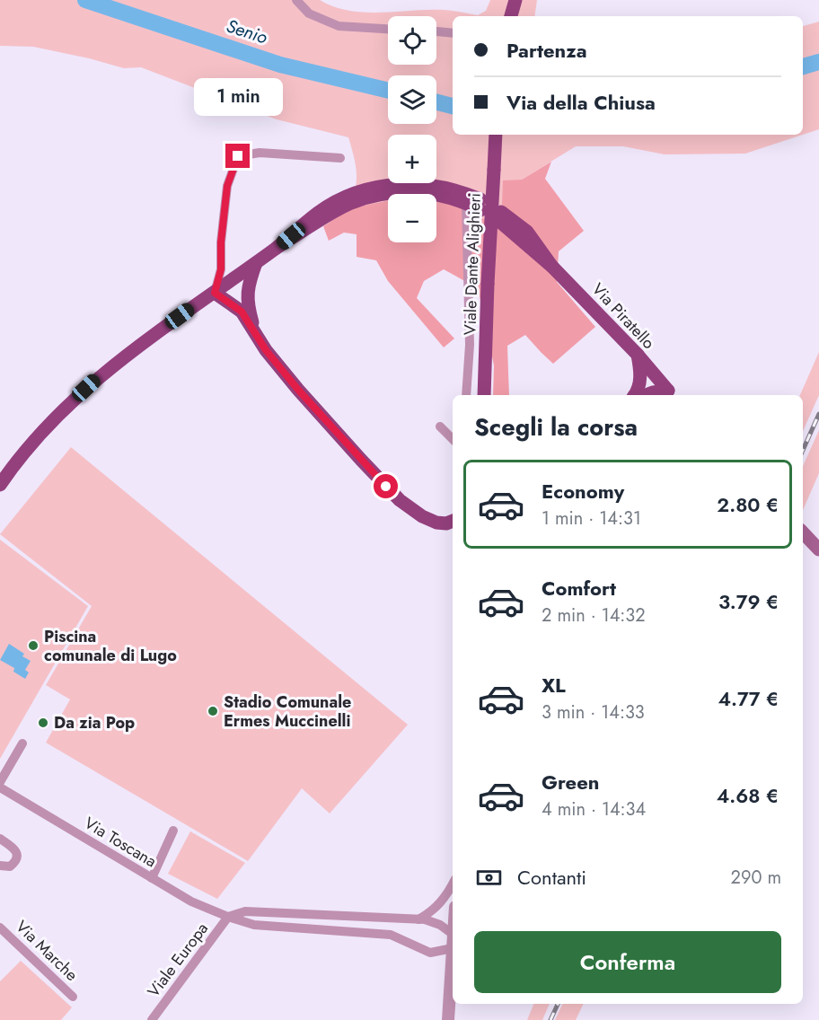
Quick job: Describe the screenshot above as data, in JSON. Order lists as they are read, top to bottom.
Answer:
{
  "streets": {
    "main road": ["Viale Dante Alighieri", "Via Piratello"],
    "street": ["Via Toscana", "Via Marche", "Viale Europa"]
  },
  "crossings": [
    ["Via Toscana", "Viale Europa"]
  ],
  "water": ["Senio"],
  "places": ["Piscina comunale di Lugo", "Stadio Comunale Ermes Muccinelli", "Da zia Pop"],
  "page": {
    "map_buttons": ["+", "−"],
    "banner": ["Partenza", "Via della Chiusa"],
    "bubble": "1 min",
    "heading": "Scegli la corsa",
    "list": [
      {
        "name": "Economy",
        "note": "1 min · 14:31",
        "value": "2.80 €"
      },
      {
        "name": "Comfort",
        "note": "2 min · 14:32",
        "value": "3.79 €"
      },
      {
        "name": "XL",
        "note": "3 min · 14:33",
        "value": "4.77 €"
      },
      {
        "name": "Green",
        "note": "4 min · 14:34",
        "value": "4.68 €"
      }
    ],
    "pay": ["Contanti", "290 m"],
    "buttons": "Conferma"
  }
}
